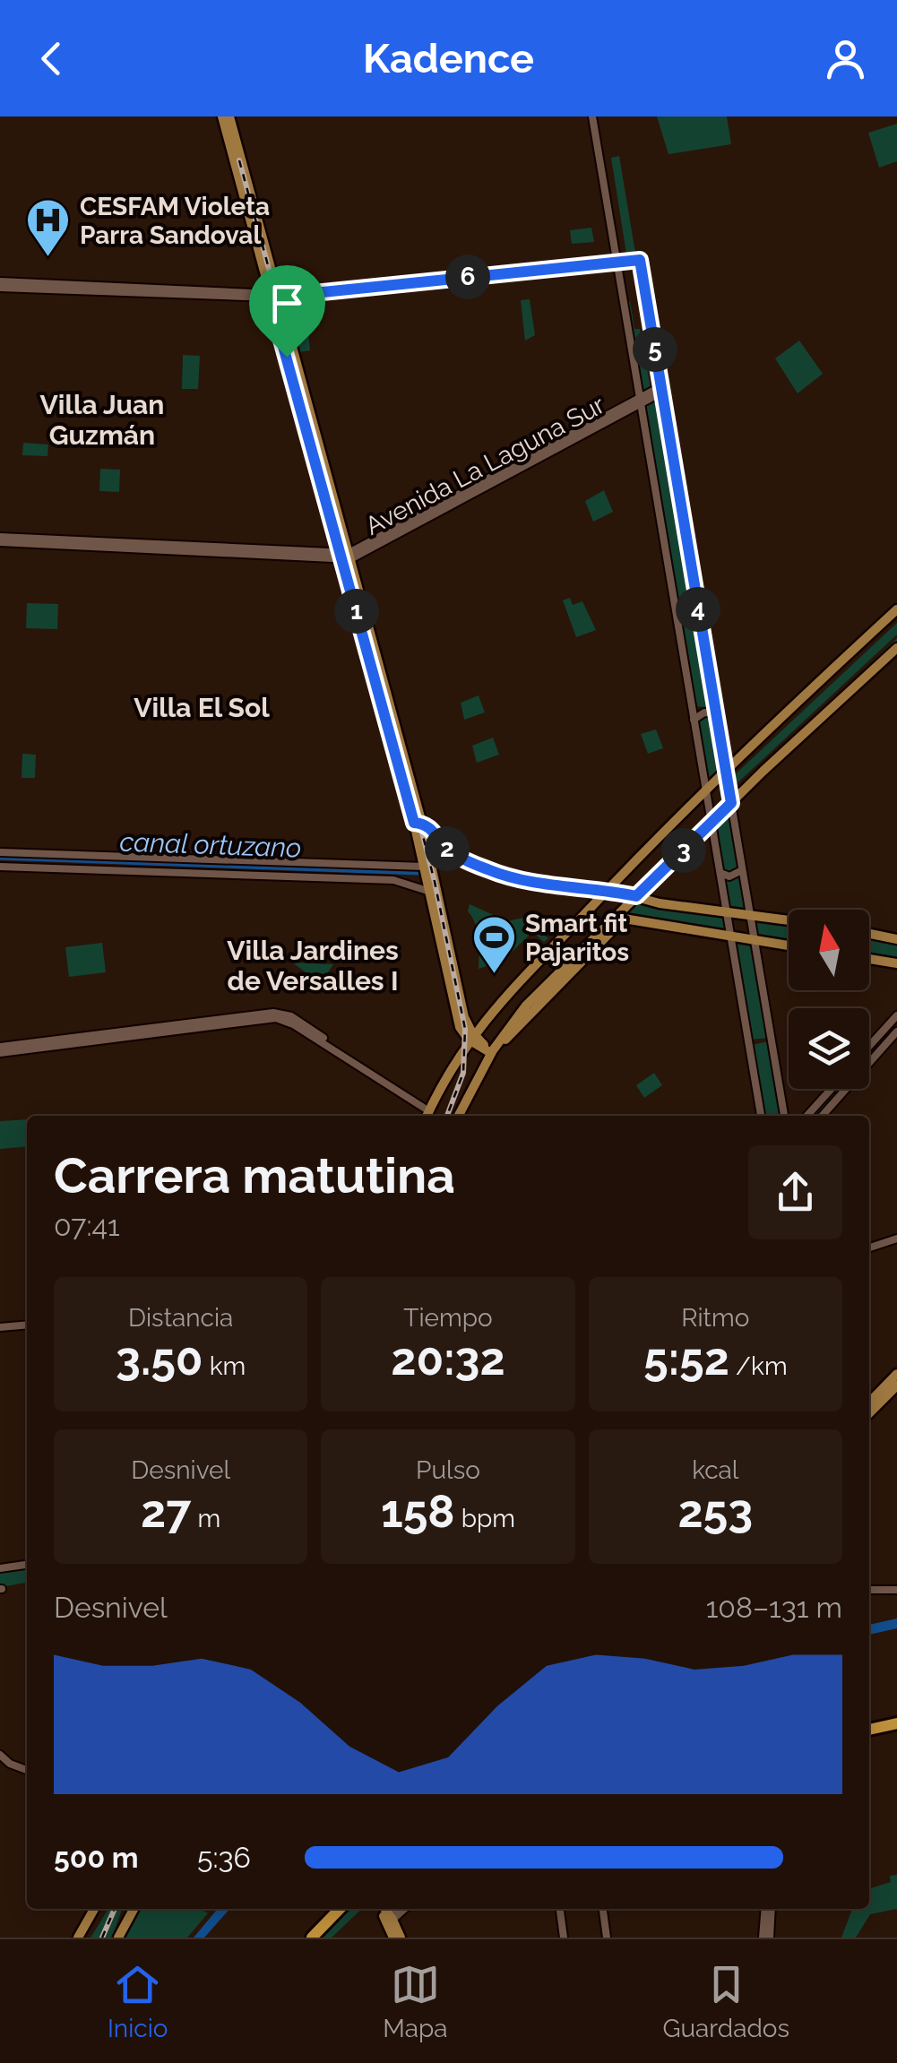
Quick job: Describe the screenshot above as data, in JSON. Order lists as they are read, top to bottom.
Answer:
{
  "streets": {
    "street": ["Avenida La Laguna Sur"]
  },
  "districts": ["Villa Juan Guzmán", "Villa El Sol", "Villa Jardines de Versalles I"],
  "water": ["canal ortuzano"],
  "places": {
    "hospital": ["CESFAM Violeta Parra Sandoval"],
    "sports": ["Smart fit Pajaritos"]
  },
  "north": "top",
  "page": {
    "header": "Kadence",
    "pins": [
      "6",
      "5",
      "4",
      "1",
      "2",
      "3"
    ],
    "heading": ["Carrera matutina", "07:41"],
    "stats": [
      ["Distancia", "3.50 km"],
      ["Tiempo", "20:32"],
      ["Ritmo", "5:52 /km"],
      ["Desnivel", "27 m"],
      ["Pulso", "158 bpm"],
      ["kcal", "253"]
    ],
    "chart": ["Desnivel", "108–131 m"],
    "list": [
      {
        "name": "500 m",
        "note": "5:36"
      }
    ],
    "tabs": ["Inicio", "Mapa", "Guardados"]
  }
}
